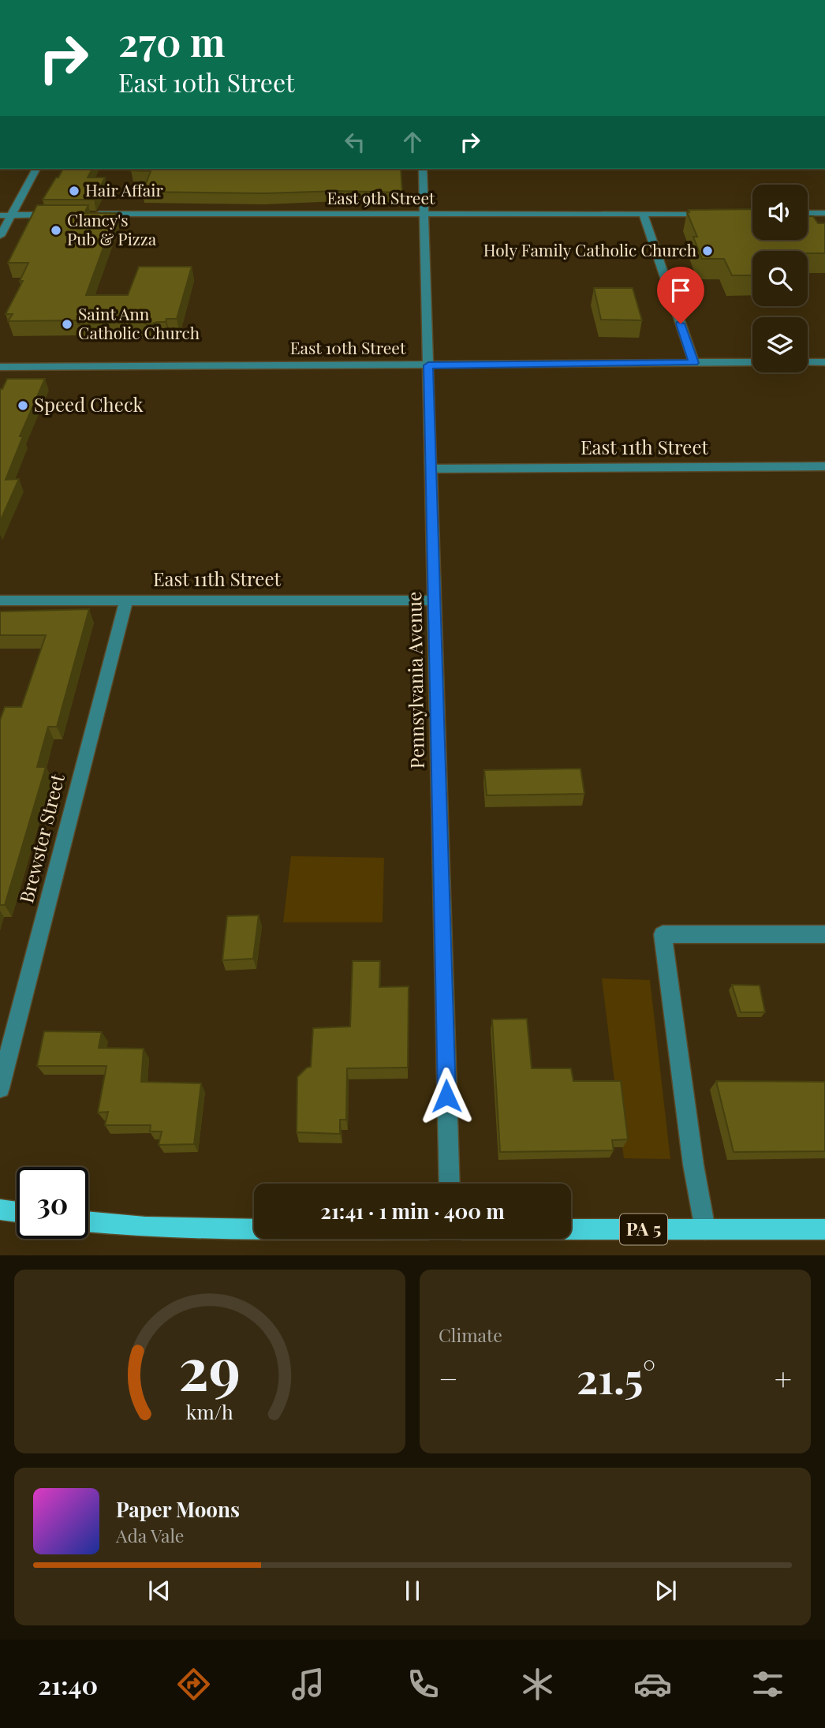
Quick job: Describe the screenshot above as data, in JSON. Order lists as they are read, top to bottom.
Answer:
{
  "streets": {
    "main road": ["PA 5"],
    "street": [
      "East 9th Street",
      "East 10th Street",
      "East 11th Street",
      "Pennsylvania Avenue",
      "Brewster Street"
    ]
  },
  "crossings": [
    ["East 9th Street", "Pennsylvania Avenue"],
    ["East 10th Street", "Pennsylvania Avenue"],
    ["East 11th Street", "Pennsylvania Avenue"],
    ["East 11th Street", "Brewster Street"]
  ],
  "places": [
    "Hair Affair",
    "Clancy's Pub & Pizza",
    "Holy Family Catholic Church",
    "Saint Ann Catholic Church",
    "Speed Check"
  ],
  "page": {
    "turn": ["270 m", "East 10th Street"],
    "limit": "30",
    "trip": "21:41 · 1 min · 400 m",
    "tile": "Climate",
    "heat": ["−", "21.5°", "+"],
    "song": ["Paper Moons", "Ada Vale"],
    "tabs": "21:40",
    "gauge": ["29", "km/h"]
  }
}
